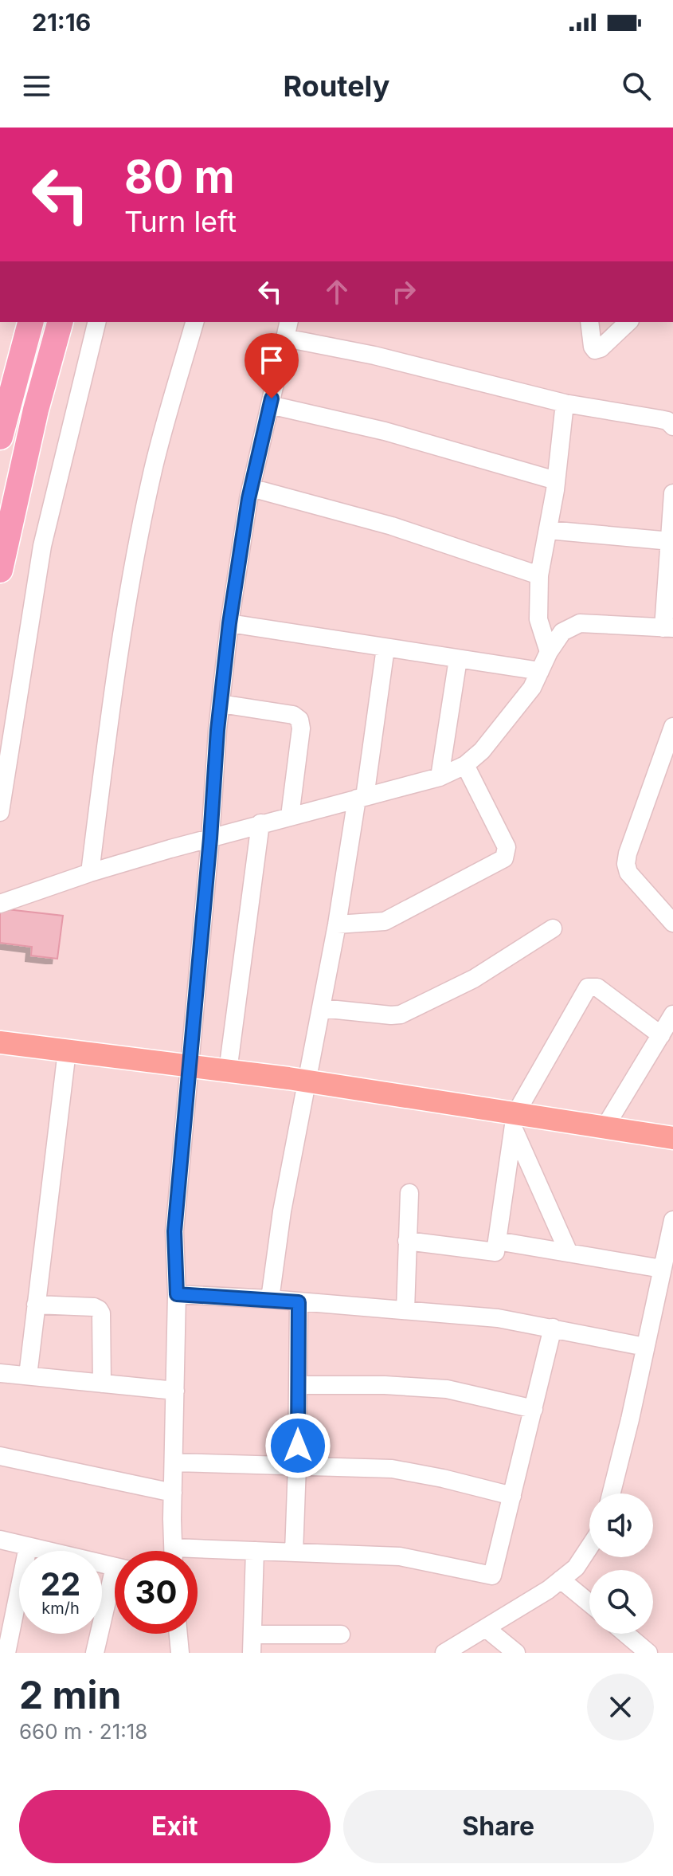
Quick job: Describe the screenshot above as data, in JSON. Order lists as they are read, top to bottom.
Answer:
{
  "page": {
    "status": "21:16",
    "header": "Routely",
    "turn": ["80 m", "Turn left"],
    "speed": "22 km/h",
    "limit": "30",
    "heading": ["2 min", "660 m · 21:18"],
    "buttons": ["Exit", "Share"]
  }
}
